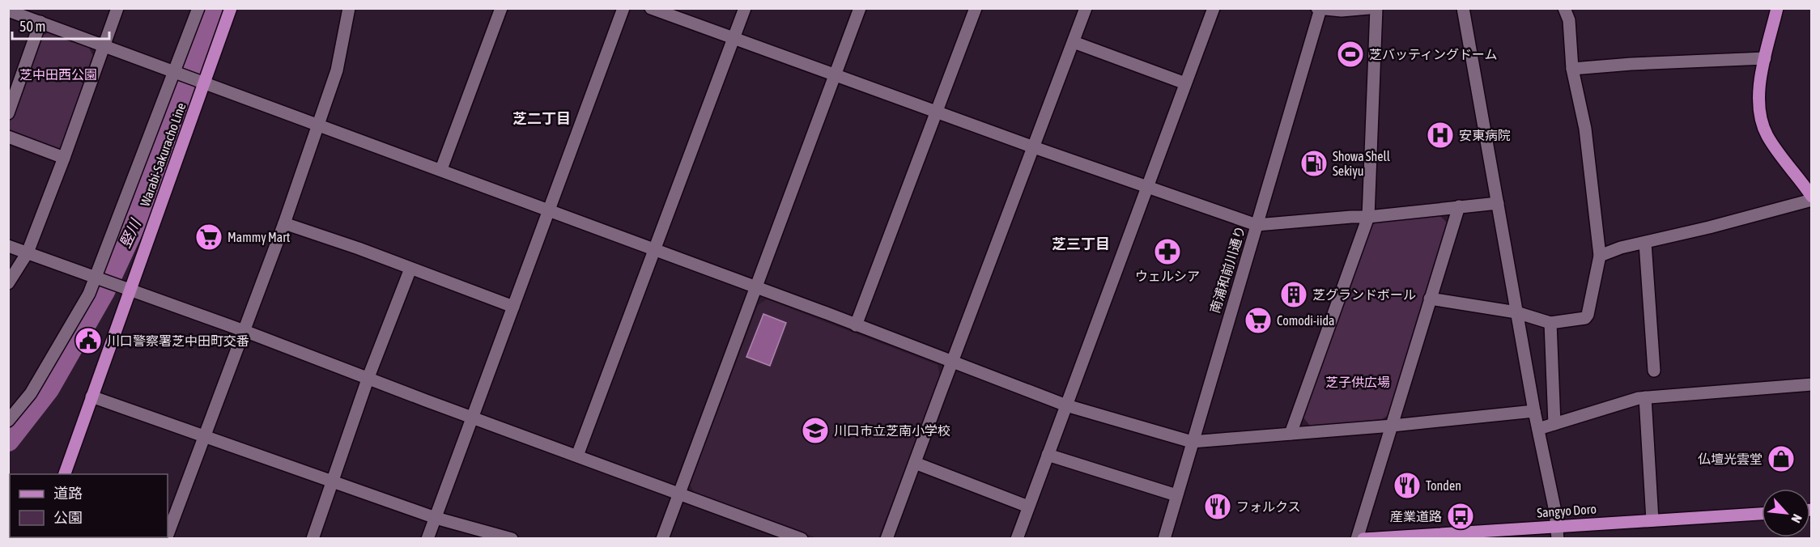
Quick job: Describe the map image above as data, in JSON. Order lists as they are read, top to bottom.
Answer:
{
  "streets": {
    "main road": ["Warabi-Sakuracho Line", "Sangyo Doro"],
    "street": ["南浦和前川通り"]
  },
  "districts": ["芝二丁目", "芝三丁目"],
  "water": ["竪川"],
  "parks": ["芝中田西公園", "芝子供広場"],
  "places": {
    "sports": ["芝バッティングドーム"],
    "hospital": ["安東病院"],
    "fuel station": ["Showa Shell Sekiyu"],
    "supermarket": ["Mammy Mart", "Comodi-iida"],
    "pharmacy": ["ウェルシア"],
    "building": ["芝グランドボール"],
    "public building": ["川口警察署芝中田町交番"],
    "school or university": ["川口市立芝南小学校"],
    "shop": ["仏壇光雲堂"],
    "restaurant": ["Tonden", "フォルクス"],
    "bus stop": ["産業道路"]
  },
  "legend": ["道路", "公園"],
  "scale_bar": "50 m",
  "north": "bottom right"
}
